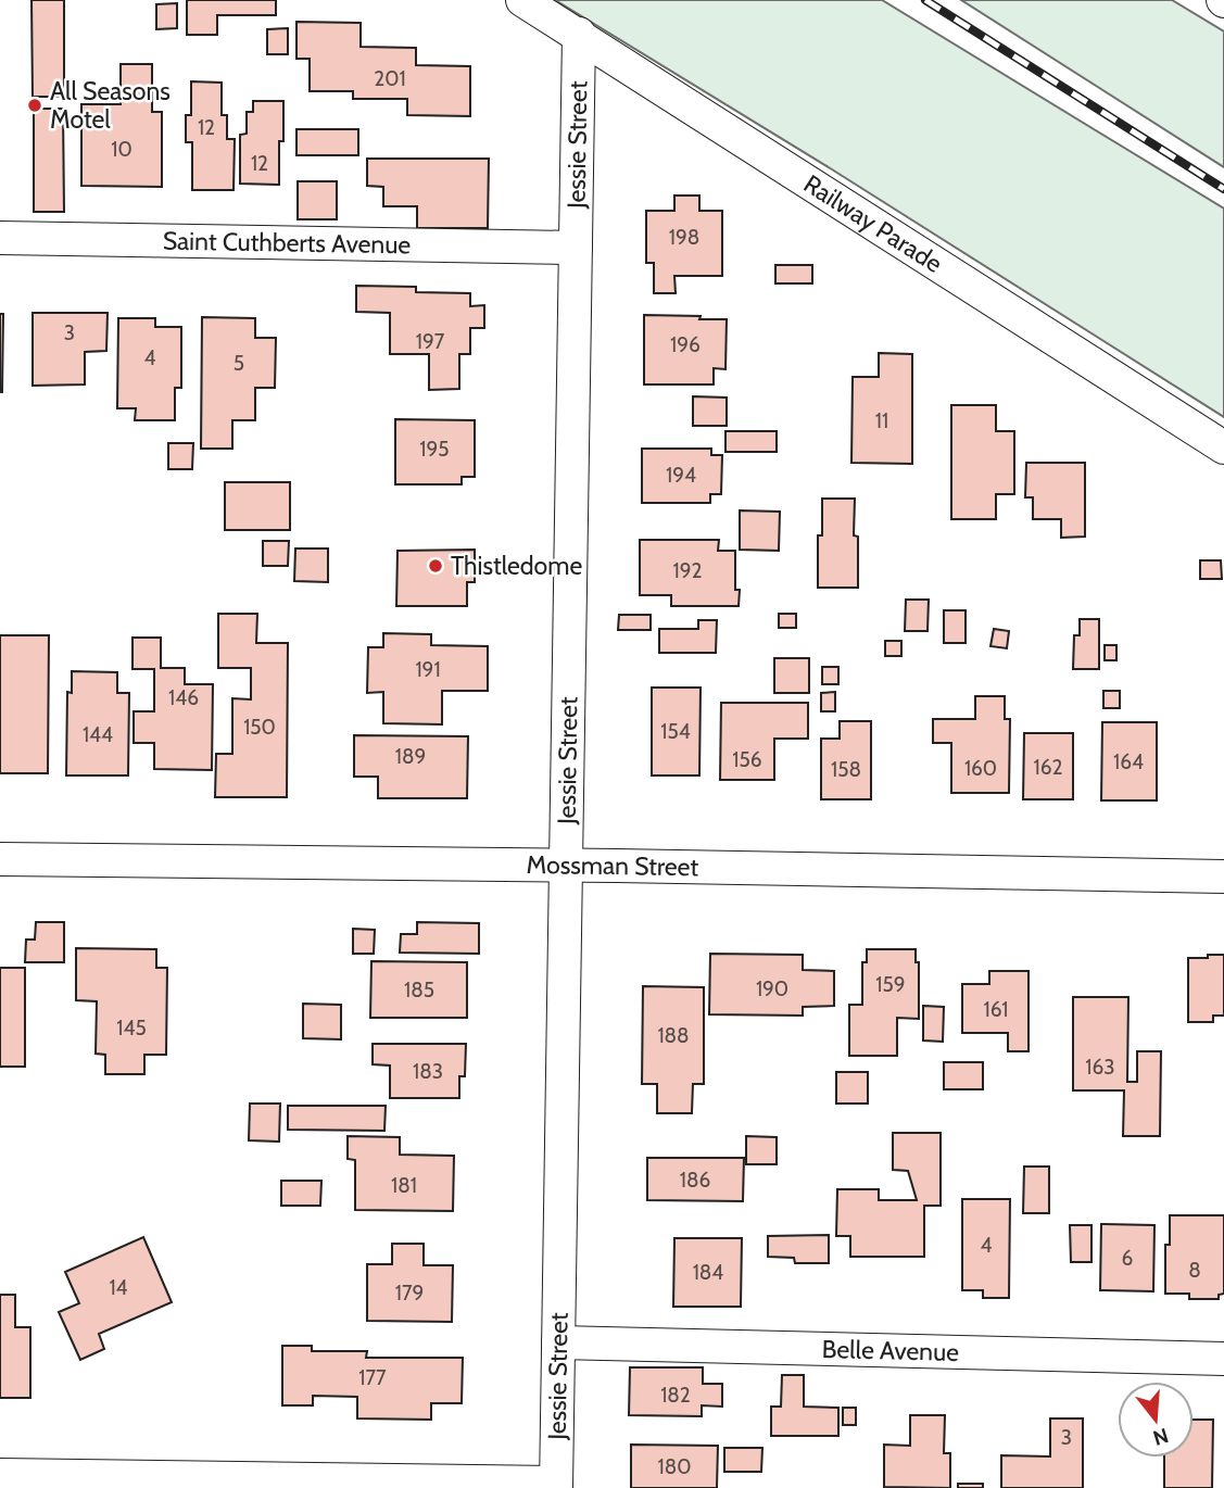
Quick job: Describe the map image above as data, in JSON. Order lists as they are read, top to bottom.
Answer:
{
  "streets": {
    "street": [
      "Jessie Street",
      "Railway Parade",
      "Saint Cuthberts Avenue",
      "Mossman Street",
      "Belle Avenue"
    ]
  },
  "crossings": [
    ["Jessie Street", "Railway Parade"],
    ["Jessie Street", "Saint Cuthberts Avenue"],
    ["Jessie Street", "Mossman Street"],
    ["Jessie Street", "Belle Avenue"]
  ],
  "places": ["All Seasons Motel", "Thistledome"],
  "house_numbers": [
    "201",
    "12",
    "10",
    "12",
    "198",
    "3",
    "197",
    "196",
    "4",
    "5",
    "11",
    "195",
    "194",
    "192",
    "191",
    "146",
    "150",
    "154",
    "144",
    "189",
    "156",
    "164",
    "162",
    "160",
    "158",
    "159",
    "190",
    "185",
    "161",
    "145",
    "188",
    "163",
    "183",
    "186",
    "181",
    "4",
    "6",
    "8",
    "184",
    "14",
    "179",
    "177",
    "182",
    "3",
    "180"
  ],
  "north": "bottom"
}
